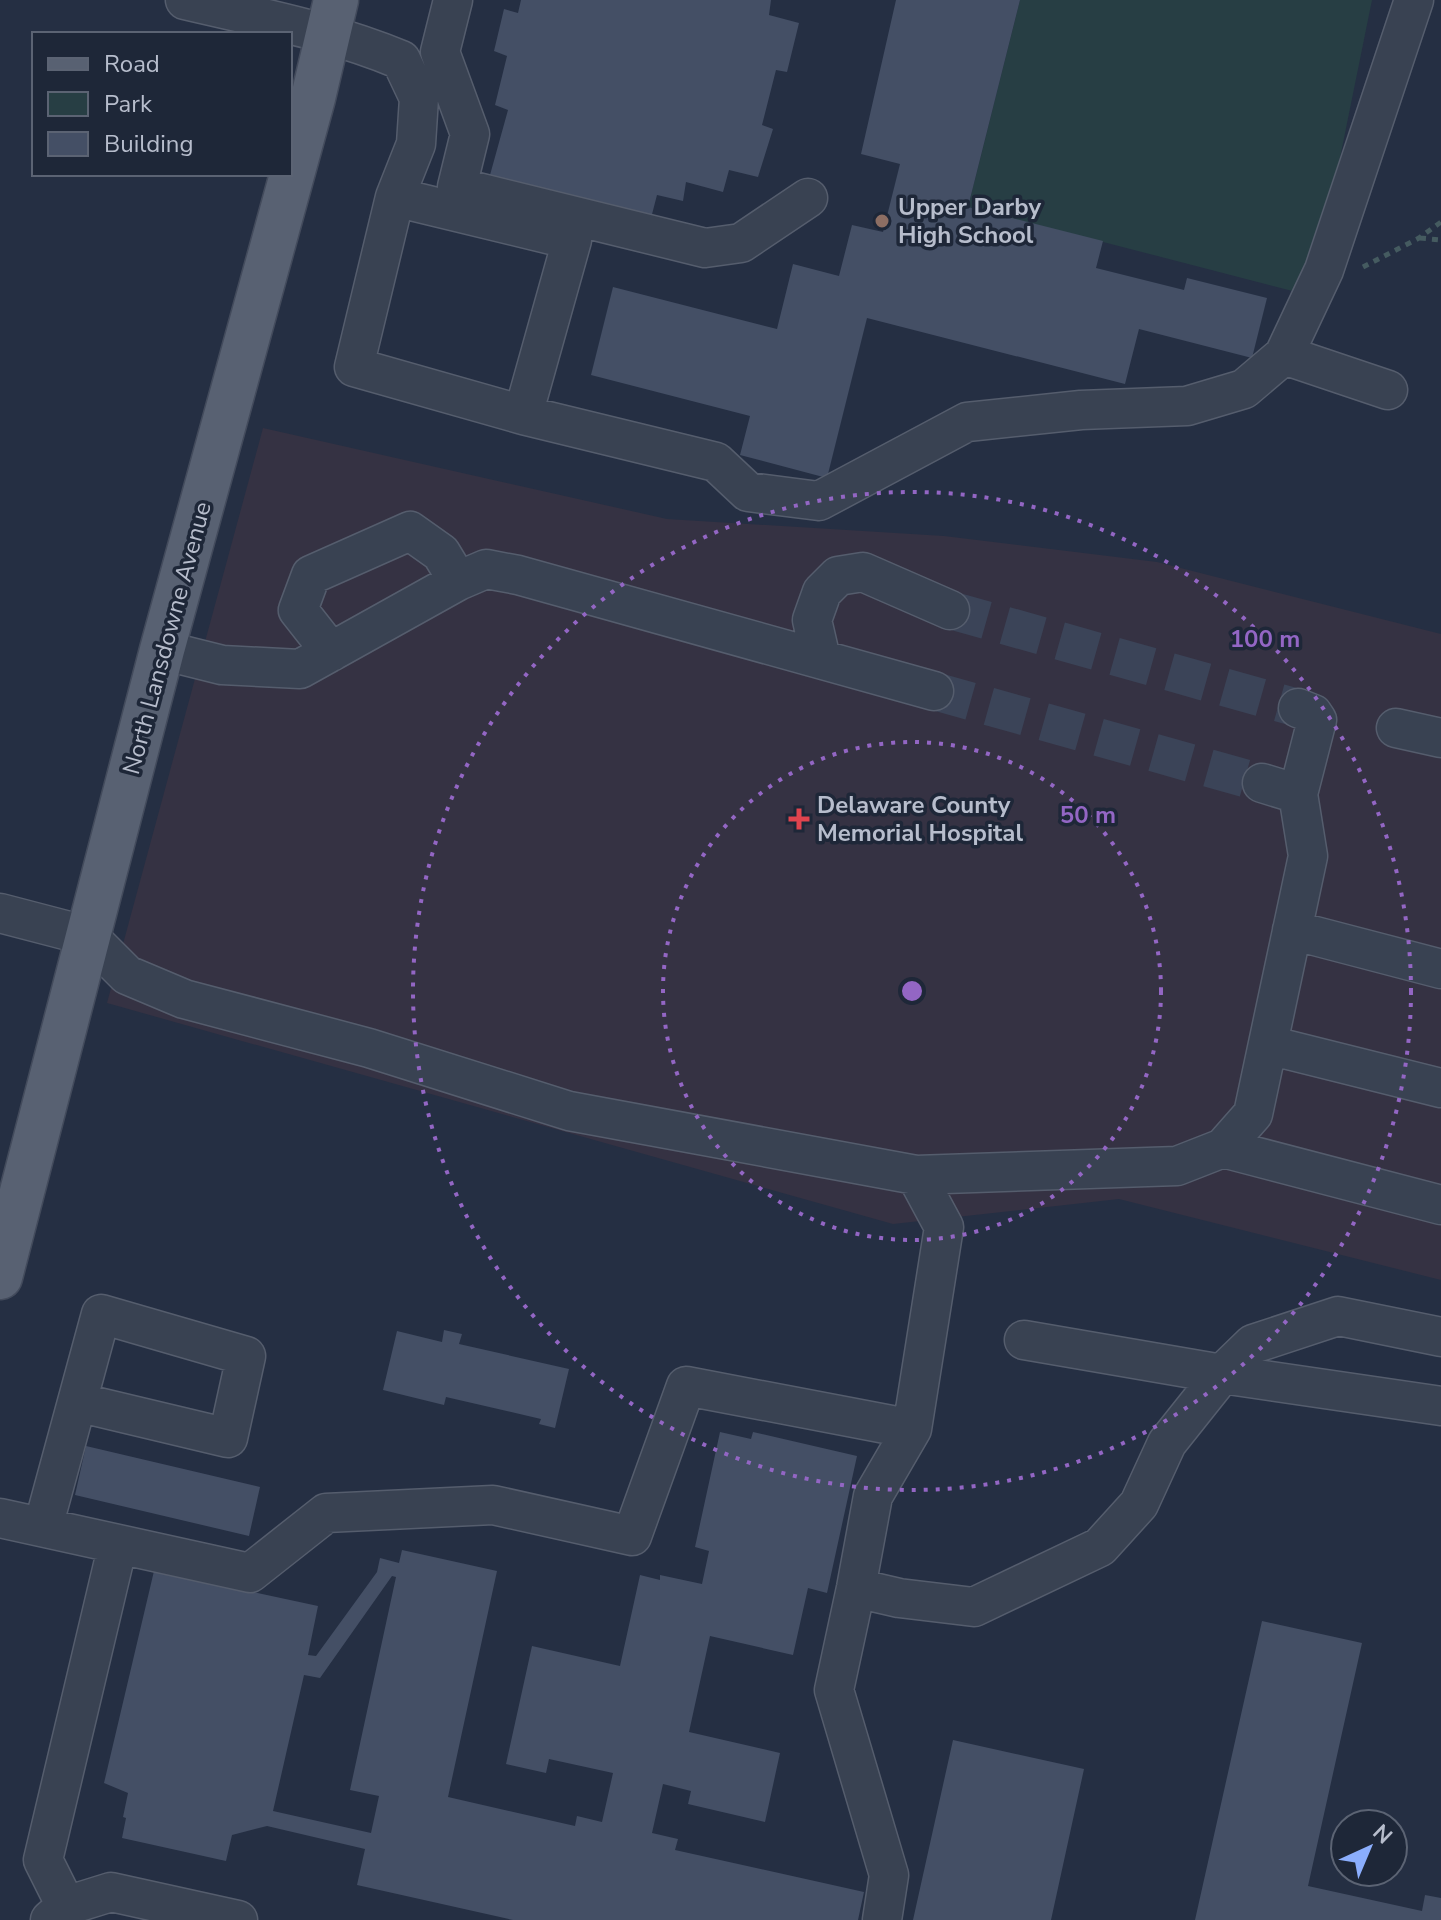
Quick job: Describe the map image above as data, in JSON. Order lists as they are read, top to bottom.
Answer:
{
  "streets": {
    "main road": ["North Lansdowne Avenue"]
  },
  "places": {
    "other": ["Upper Darby High School"],
    "health": ["Delaware County Memorial Hospital"]
  },
  "legend": ["Road", "Park", "Building"],
  "north": "top right",
  "rings": ["100 m", "50 m"]
}
